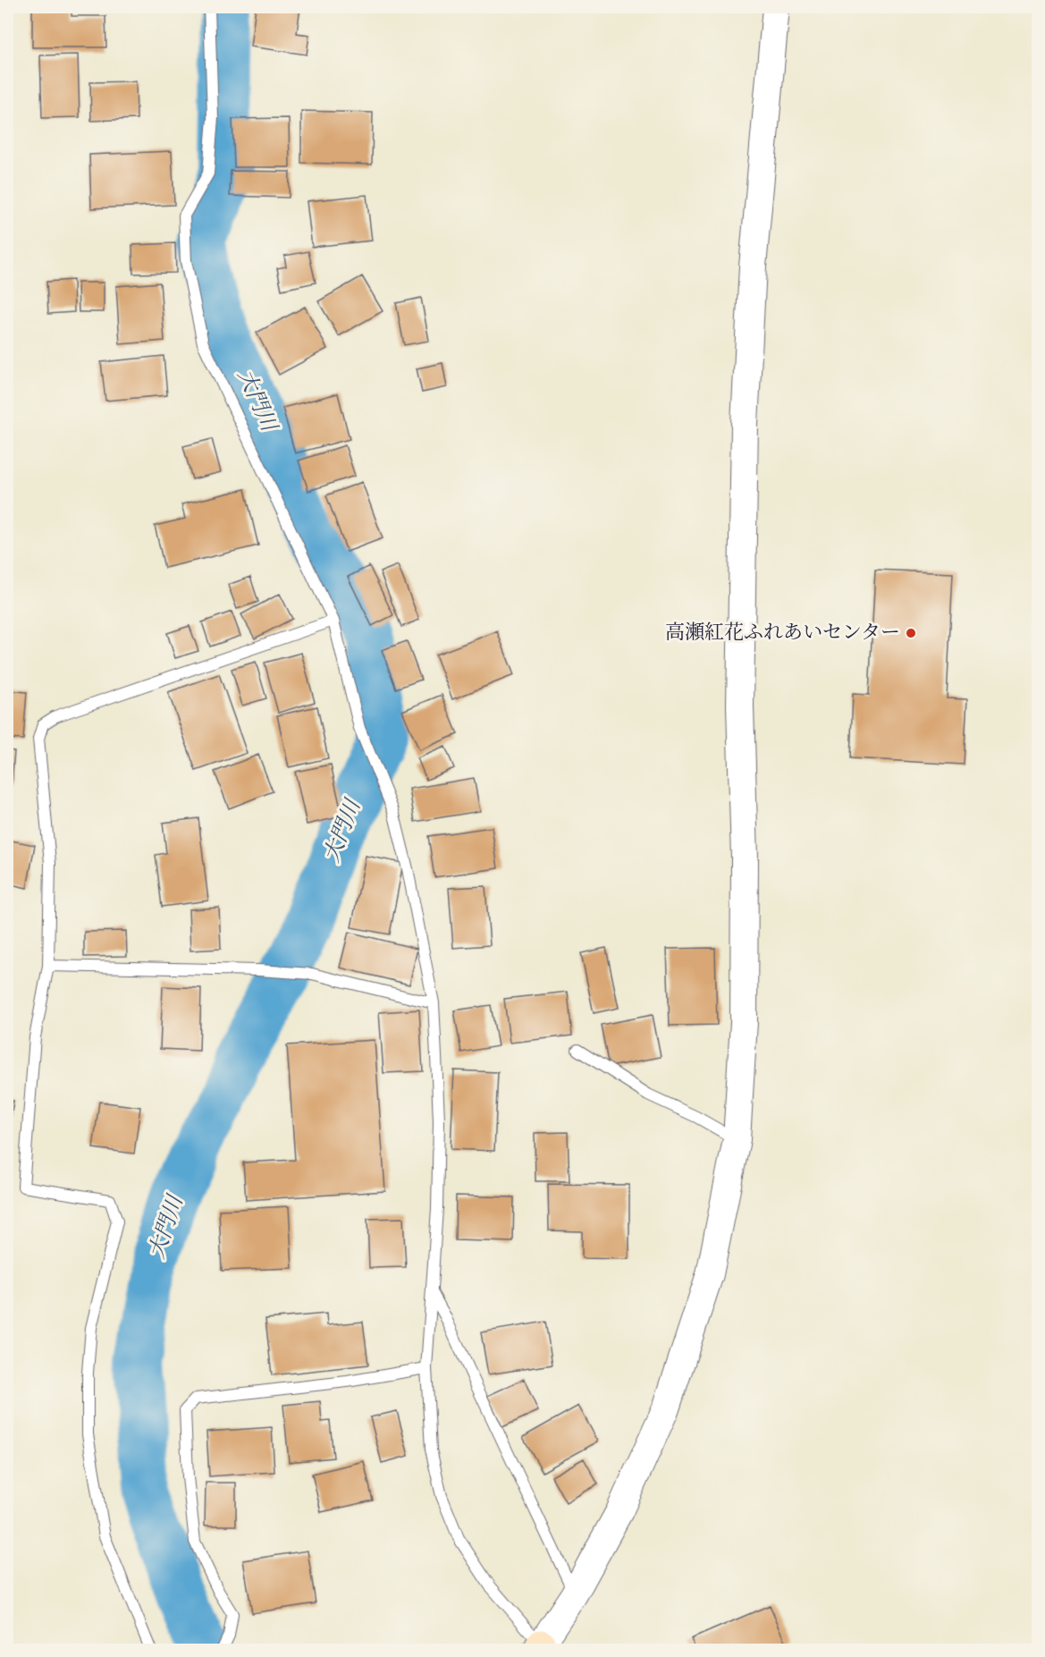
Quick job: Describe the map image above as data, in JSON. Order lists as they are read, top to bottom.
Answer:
{
  "water": ["大門川"],
  "places": ["高瀬紅花ふれあいセンター"]
}
